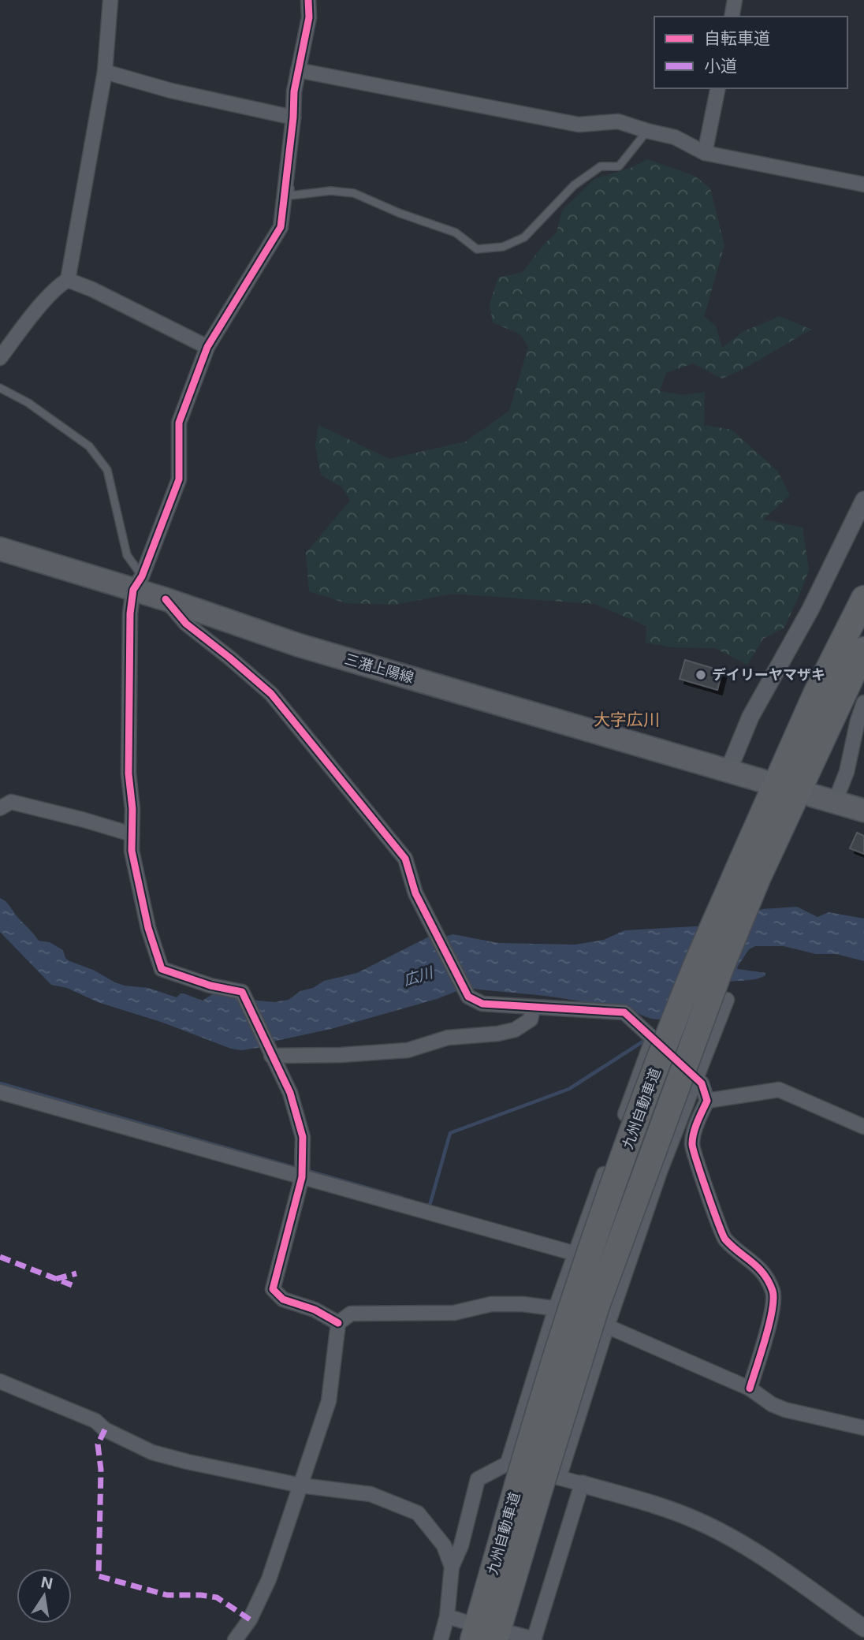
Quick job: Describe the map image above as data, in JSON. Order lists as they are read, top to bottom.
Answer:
{
  "streets": {
    "highway": ["九州自動車道"],
    "main road": ["三潴上陽線"]
  },
  "districts": ["大字広川"],
  "water": ["広川"],
  "places": ["デイリーヤマザキ"],
  "legend": ["自転車道", "小道"],
  "north": "top"
}
